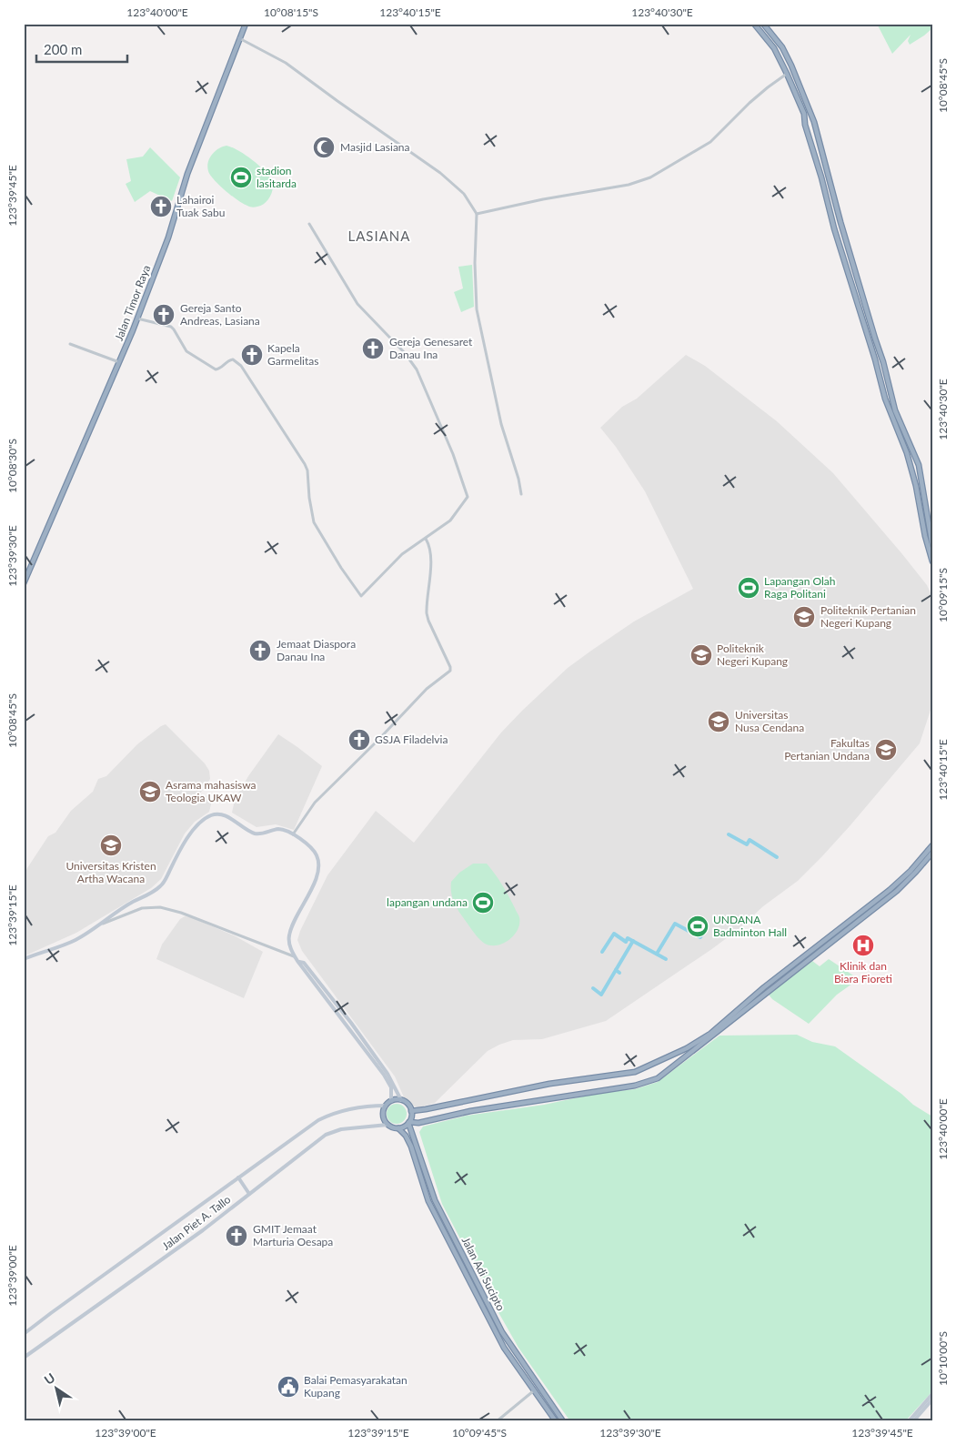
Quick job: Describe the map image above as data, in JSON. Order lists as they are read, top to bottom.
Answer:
{
  "streets": {
    "highway": ["Jalan Timor Raya", "Jalan Adi Sucipto"],
    "main road": ["Jalan Piet A. Tallo"]
  },
  "crossings": [
    ["Jalan Piet A. Tallo", "Jalan Adi Sucipto"]
  ],
  "districts": ["LASIANA"],
  "places": {
    "mosque": ["Masjid Lasiana"],
    "sports": [
      "stadion lasitarda",
      "Lapangan Olah Raga Politani",
      "lapangan undana",
      "UNDANA Badminton Hall"
    ],
    "church": [
      "Lahairoi Tuak Sabu",
      "Gereja Santo Andreas, Lasiana",
      "Gereja Genesaret Danau Ina",
      "Kapela Garmelitas",
      "Jemaat Diaspora Danau Ina",
      "GSJA Filadelvia",
      "GMIT Jemaat Marturia Oesapa"
    ],
    "school or university": [
      "Politeknik Pertanian Negeri Kupang",
      "Politeknik Negeri Kupang",
      "Universitas Nusa Cendana",
      "Fakultas Pertanian Undana",
      "Asrama mahasiswa Teologia UKAW",
      "Universitas Kristen Artha Wacana"
    ],
    "hospital": ["Klinik dan Biara Fioreti"],
    "public building": ["Balai Pemasyarakatan Kupang"]
  },
  "scale_bar": "200 m",
  "north": "top left",
  "coordinates": [
    "123°40'00\"E",
    "10°08'15\"S",
    "123°40'15\"E",
    "123°40'30\"E",
    "10°08'45\"S",
    "123°39'45\"E",
    "10°08'30\"S",
    "123°39'30\"E",
    "10°09'15\"S",
    "123°39'15\"E",
    "123°39'00\"E",
    "10°10'00\"S",
    "10°09'45\"S"
  ]
}
